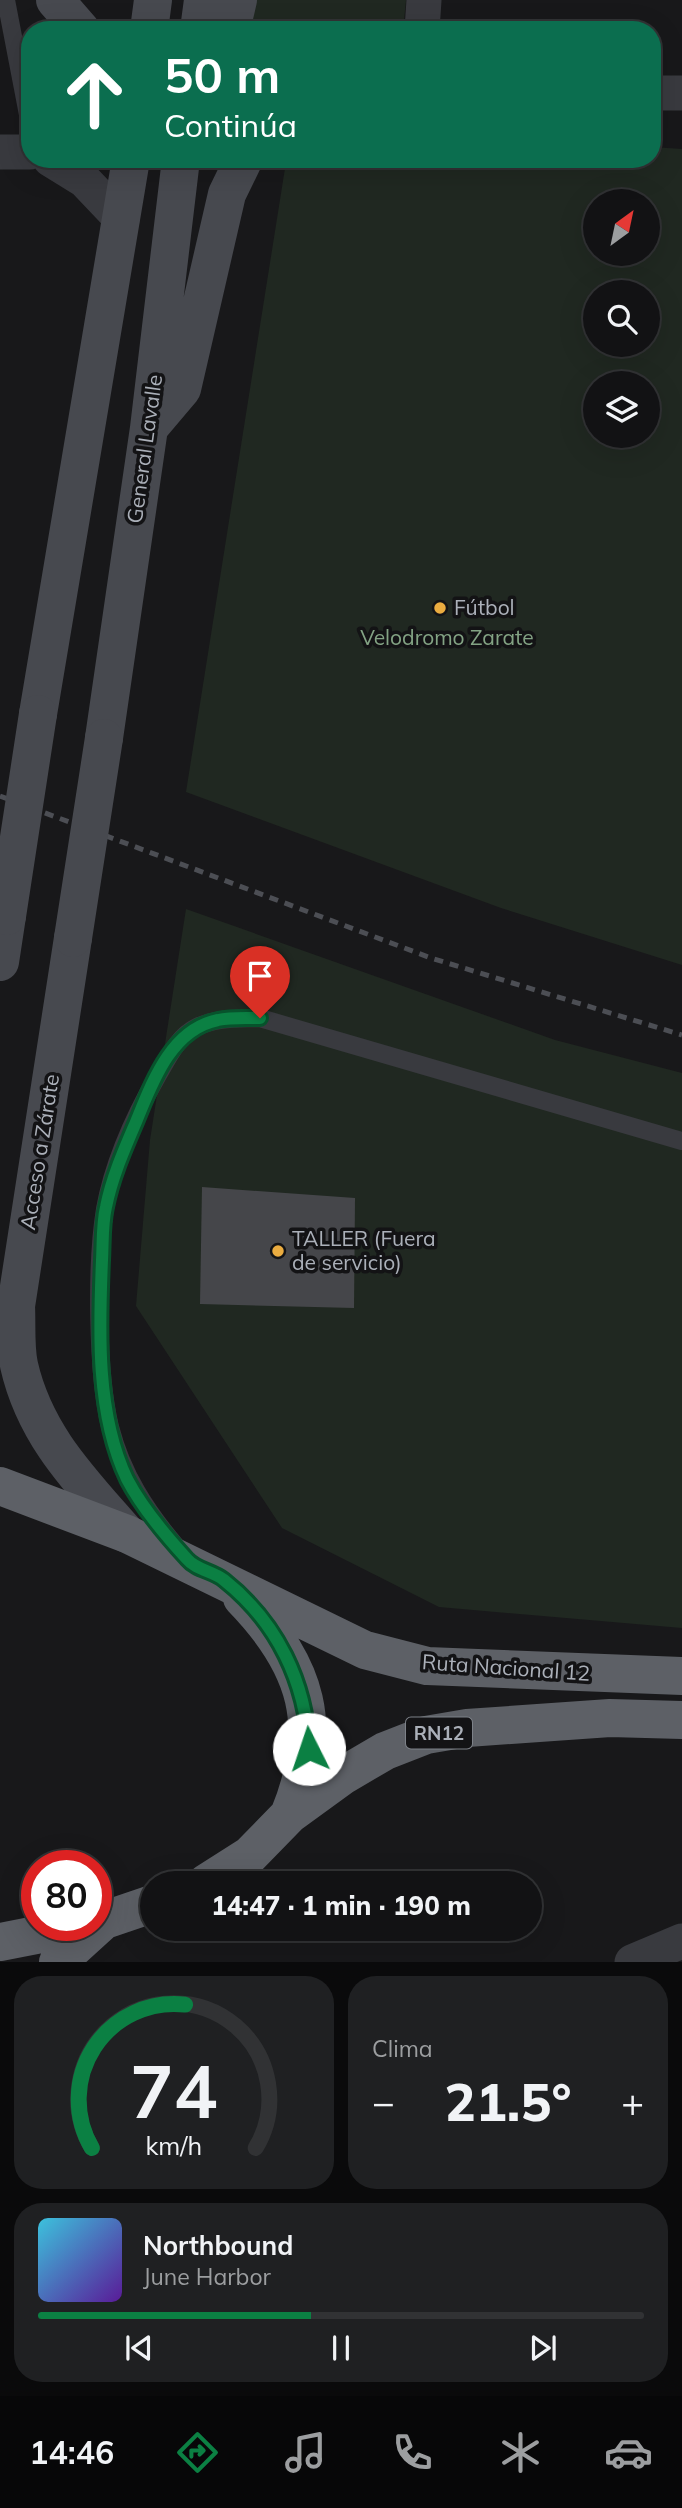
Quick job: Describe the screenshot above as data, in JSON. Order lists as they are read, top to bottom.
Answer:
{
  "streets": {
    "highway": ["Ruta Nacional 12", "RN12"],
    "main road": ["General Lavalle", "Acceso a Zárate"]
  },
  "crossings": [
    ["General Lavalle", "Acceso a Zárate"],
    ["Acceso a Zárate", "Ruta Nacional 12"]
  ],
  "parks": ["Velodromo Zarate"],
  "places": ["Fútbol", "TALLER (Fuera de servicio)"],
  "north": "top right",
  "page": {
    "turn": ["50 m", "Continúa"],
    "limit": "80",
    "trip": "14:47 · 1 min · 190 m",
    "tile": "Clima",
    "heat": ["−", "21.5°", "+"],
    "song": ["Northbound", "June Harbor"],
    "tabs": "14:46",
    "gauge": ["74", "km/h"]
  }
}
